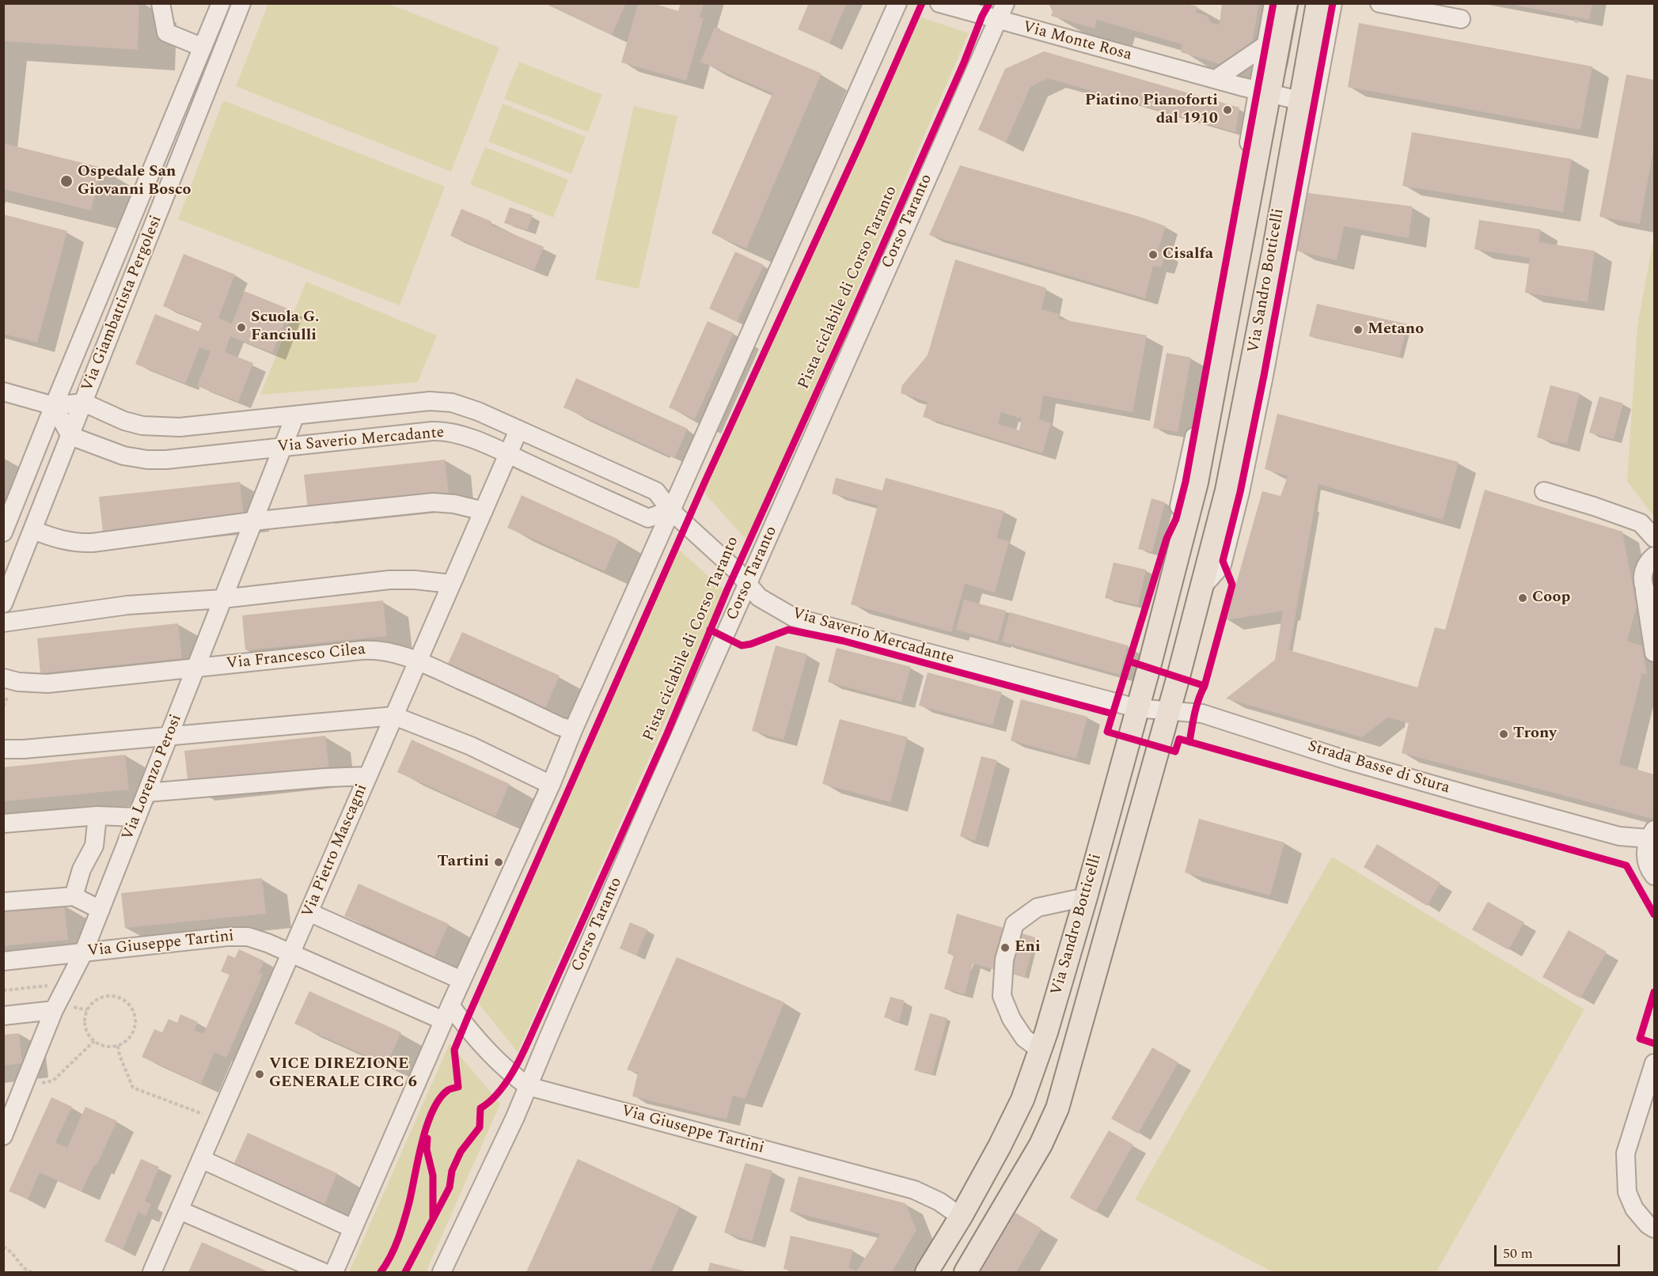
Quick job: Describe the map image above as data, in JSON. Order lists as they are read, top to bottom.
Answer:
{
  "streets": {
    "main road": ["Via Sandro Botticelli"],
    "street": [
      "Via Monte Rosa",
      "Corso Taranto",
      "Via Giambattista Pergolesi",
      "Via Saverio Mercadante",
      "Via Francesco Cilea",
      "Strada Basse di Stura",
      "Via Lorenzo Perosi",
      "Via Pietro Mascagni",
      "Via Giuseppe Tartini"
    ],
    "cycle path": ["Pista ciclabile di Corso Taranto"]
  },
  "crossings": [
    ["Via Monte Rosa", "Corso Taranto"],
    ["Via Monte Rosa", "Via Sandro Botticelli"],
    ["Corso Taranto", "Via Saverio Mercadante"],
    ["Corso Taranto", "Via Giuseppe Tartini"],
    ["Via Sandro Botticelli", "Via Saverio Mercadante"],
    ["Via Sandro Botticelli", "Strada Basse di Stura"],
    ["Via Sandro Botticelli", "Via Giuseppe Tartini"],
    ["Via Giambattista Pergolesi", "Via Saverio Mercadante"],
    ["Via Saverio Mercadante", "Strada Basse di Stura"],
    ["Via Saverio Mercadante", "Via Lorenzo Perosi"],
    ["Via Saverio Mercadante", "Via Pietro Mascagni"],
    ["Via Francesco Cilea", "Via Lorenzo Perosi"],
    ["Via Francesco Cilea", "Via Pietro Mascagni"],
    ["Via Lorenzo Perosi", "Via Giuseppe Tartini"],
    ["Via Pietro Mascagni", "Via Giuseppe Tartini"]
  ],
  "places": [
    "Piatino Pianoforti dal 1910",
    "Ospedale San Giovanni Bosco",
    "Cisalfa",
    "Scuola G. Fanciulli",
    "Metano",
    "Coop",
    "Trony",
    "Tartini",
    "Eni",
    "VICE DIREZIONE GENERALE CIRC 6"
  ],
  "scale_bar": "50 m"
}
